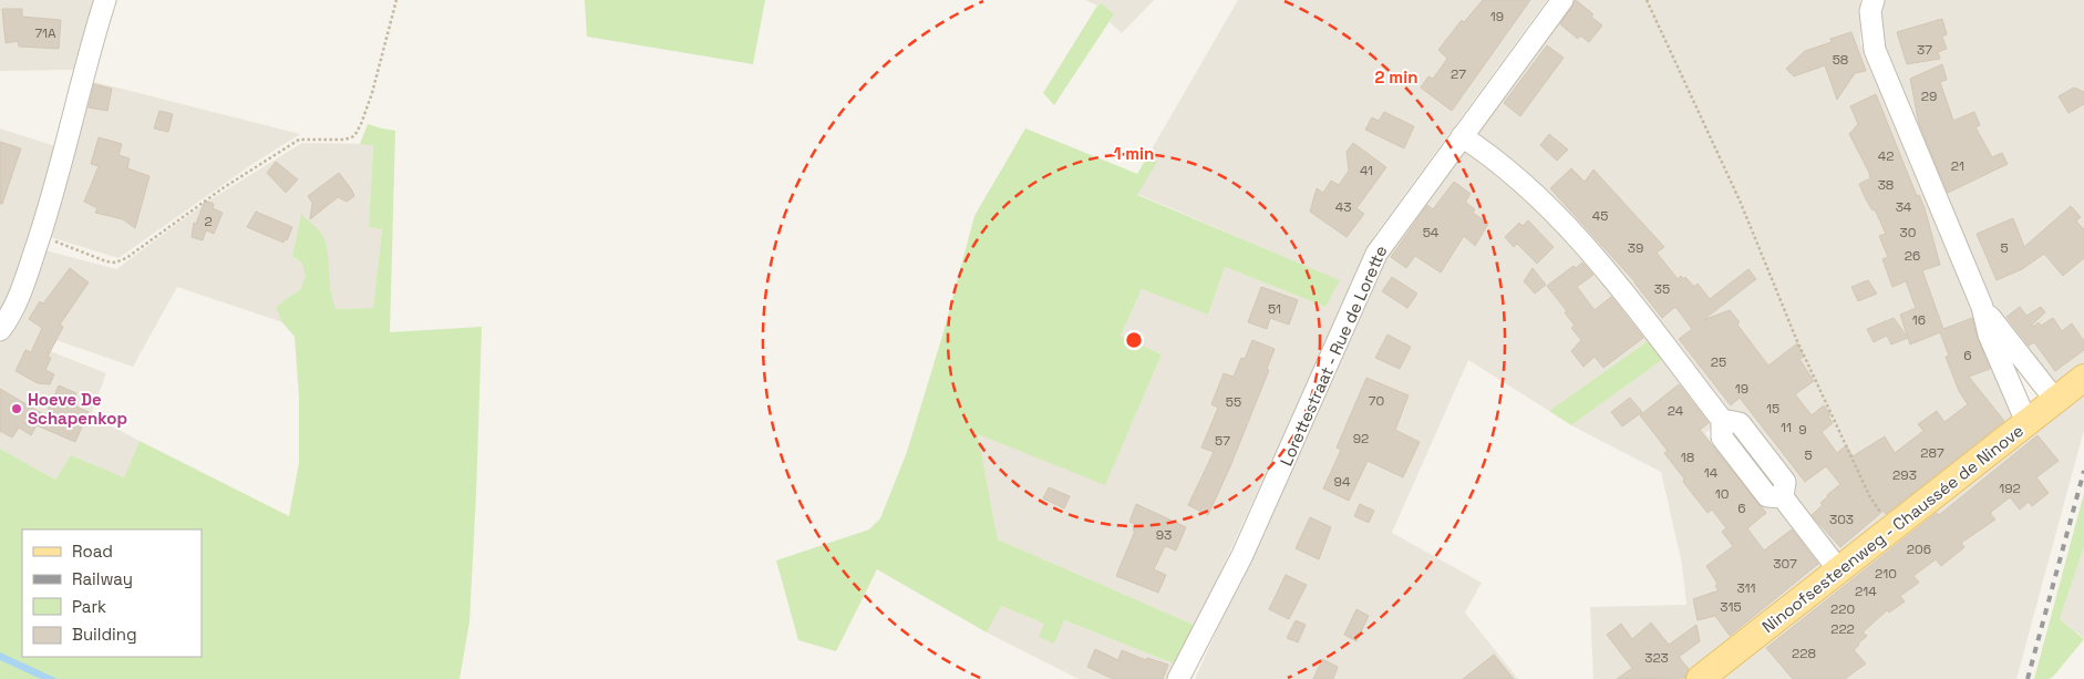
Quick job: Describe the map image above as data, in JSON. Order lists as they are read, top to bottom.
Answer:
{
  "streets": {
    "main road": ["Ninoofsesteenweg - Chaussée de Ninove"],
    "street": ["Lorettestraat - Rue de Lorette"]
  },
  "places": ["Hoeve De Schapenkop"],
  "house_numbers": [
    "19",
    "71A",
    "37",
    "58",
    "27",
    "29",
    "42",
    "21",
    "41",
    "38",
    "43",
    "34",
    "45",
    "2",
    "54",
    "30",
    "39",
    "5",
    "26",
    "35",
    "51",
    "16",
    "6",
    "25",
    "19",
    "70",
    "55",
    "15",
    "24",
    "11",
    "9",
    "92",
    "57",
    "287",
    "5",
    "18",
    "14",
    "293",
    "94",
    "192",
    "10",
    "6",
    "303",
    "93",
    "206",
    "307",
    "210",
    "311",
    "214",
    "315",
    "220",
    "222",
    "228",
    "323"
  ],
  "legend": [
    "Road",
    "Railway",
    "Park",
    "Building"
  ],
  "rings": ["2 min", "1 min"]
}
